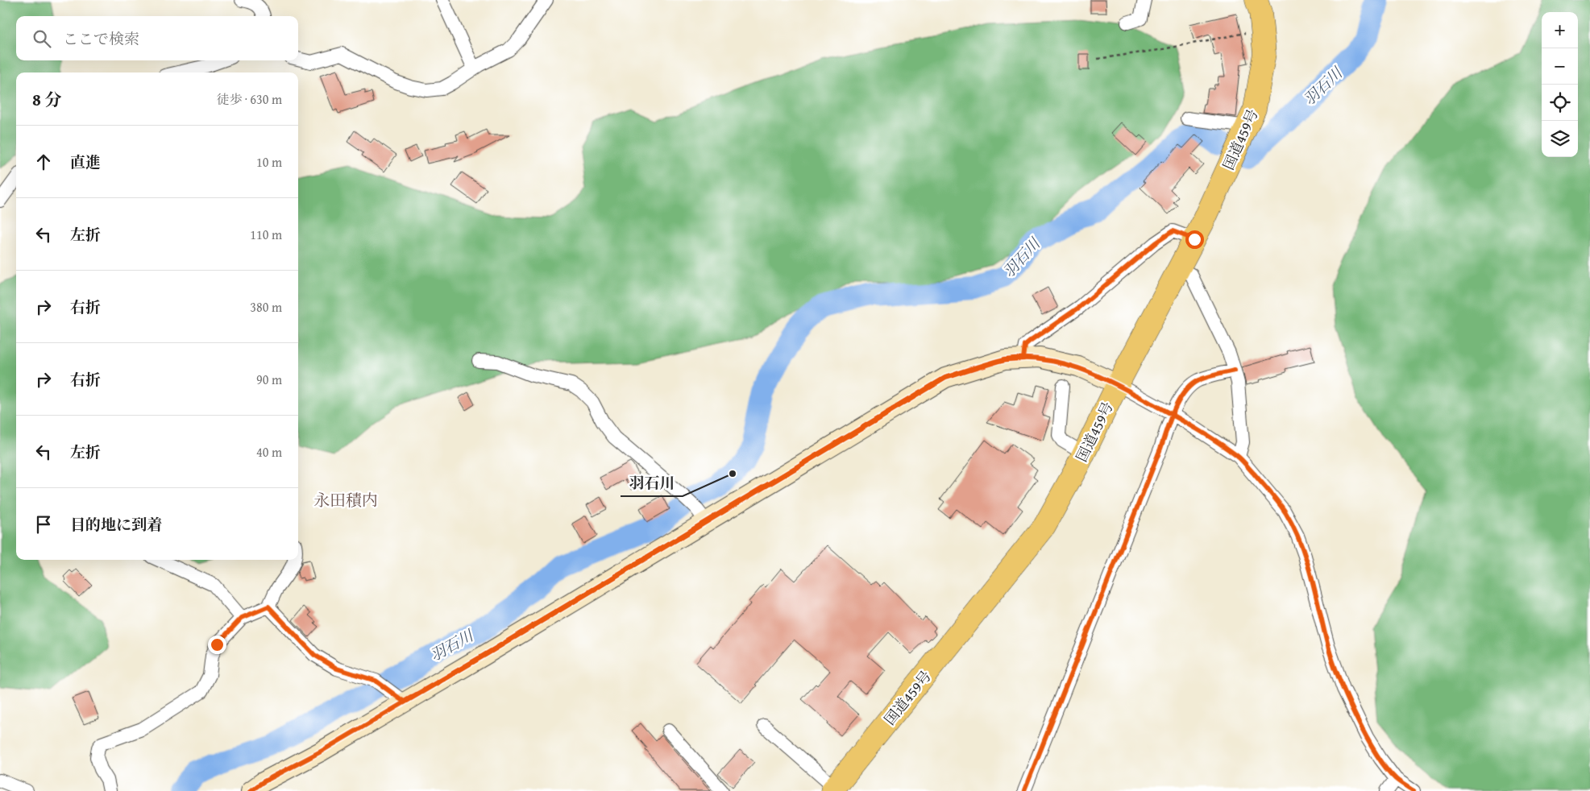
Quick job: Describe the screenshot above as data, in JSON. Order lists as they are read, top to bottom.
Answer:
{
  "streets": {
    "highway": ["国道459号"]
  },
  "districts": ["永田積内"],
  "water": ["羽石川"],
  "places": ["羽石川"],
  "page": {
    "map_buttons": ["+", "−"],
    "search": "ここで検索",
    "heading": ["8 分", "徒歩 · 630 m"],
    "list": [
      ["直進", "10 m"],
      ["左折", "110 m"],
      ["右折", "380 m"],
      ["右折", "90 m"],
      ["左折", "40 m"],
      "目的地に到着"
    ]
  }
}
